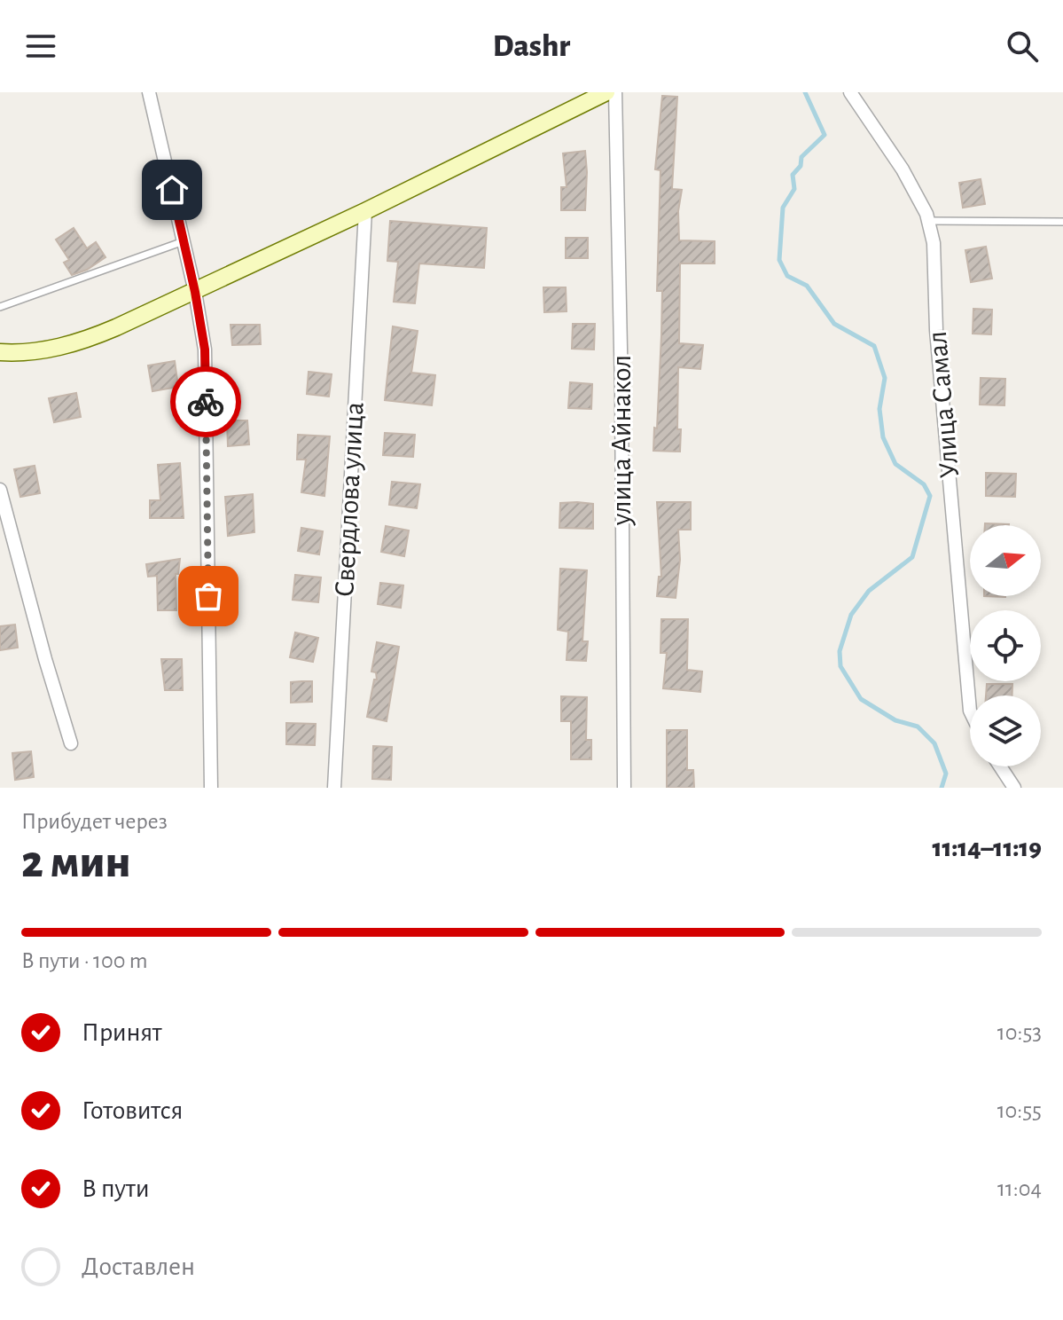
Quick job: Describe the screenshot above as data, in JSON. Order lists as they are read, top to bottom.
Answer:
{
  "streets": {
    "street": ["Улица Самал", "улица Айнакол", "Свердлова улица"]
  },
  "north": "right",
  "page": {
    "header": "Dashr",
    "heading": ["2 мин", "Прибудет через", "11:14–11:19"],
    "bar": "В пути · 100 m",
    "list": [
      ["Принят", "10:53"],
      ["Готовится", "10:55"],
      ["В пути", "11:04"],
      "Доставлен"
    ]
  }
}
